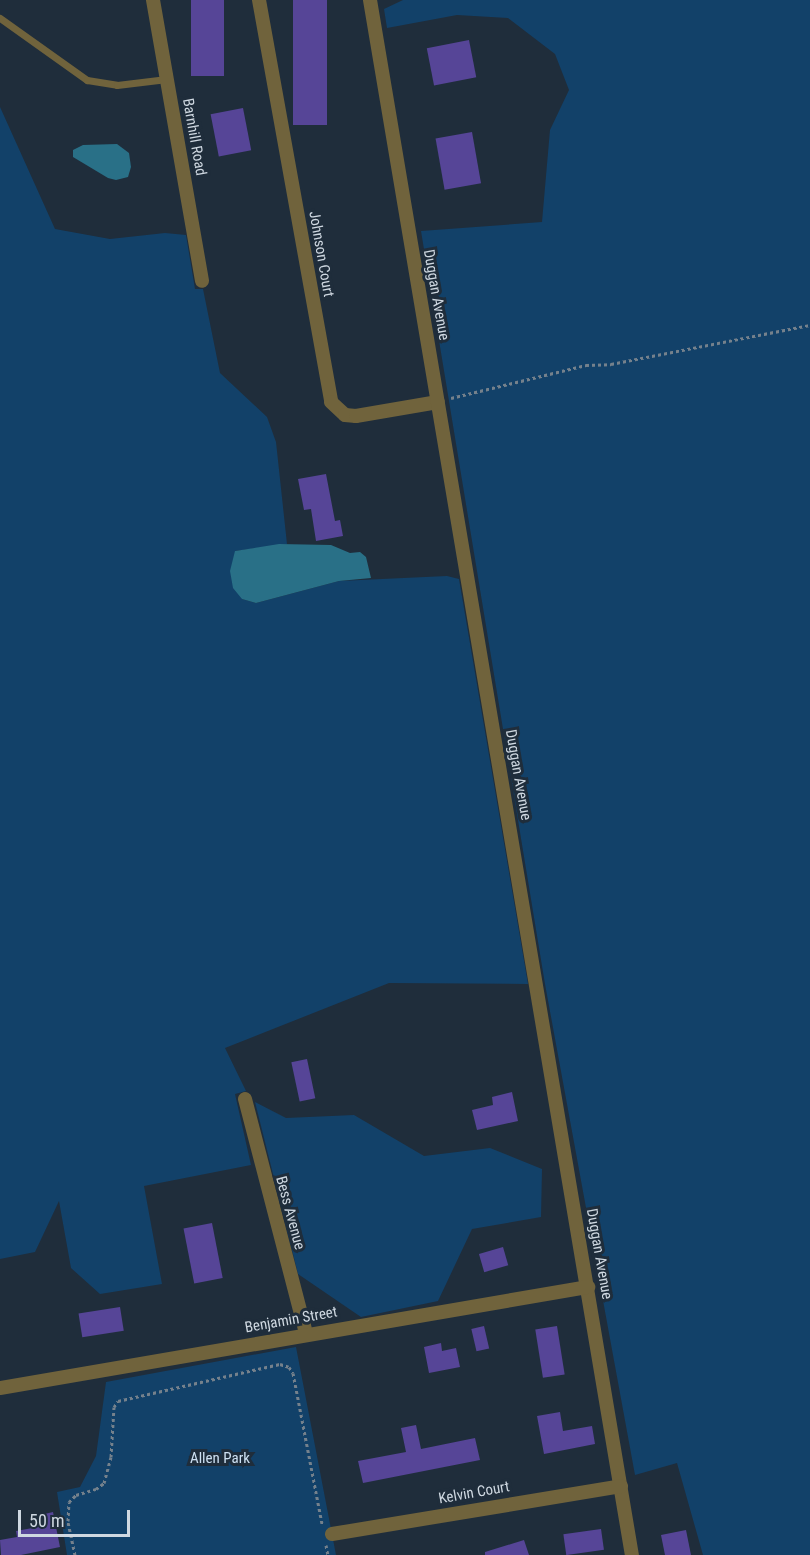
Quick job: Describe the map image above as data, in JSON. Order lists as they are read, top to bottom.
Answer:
{
  "streets": {
    "street": [
      "Barnhill Road",
      "Johnson Court",
      "Duggan Avenue",
      "Bess Avenue",
      "Benjamin Street",
      "Kelvin Court"
    ]
  },
  "crossings": [
    ["Johnson Court", "Duggan Avenue"],
    ["Duggan Avenue", "Benjamin Street"],
    ["Duggan Avenue", "Kelvin Court"],
    ["Bess Avenue", "Benjamin Street"]
  ],
  "parks": ["Allen Park"],
  "scale_bar": "50 m"
}
